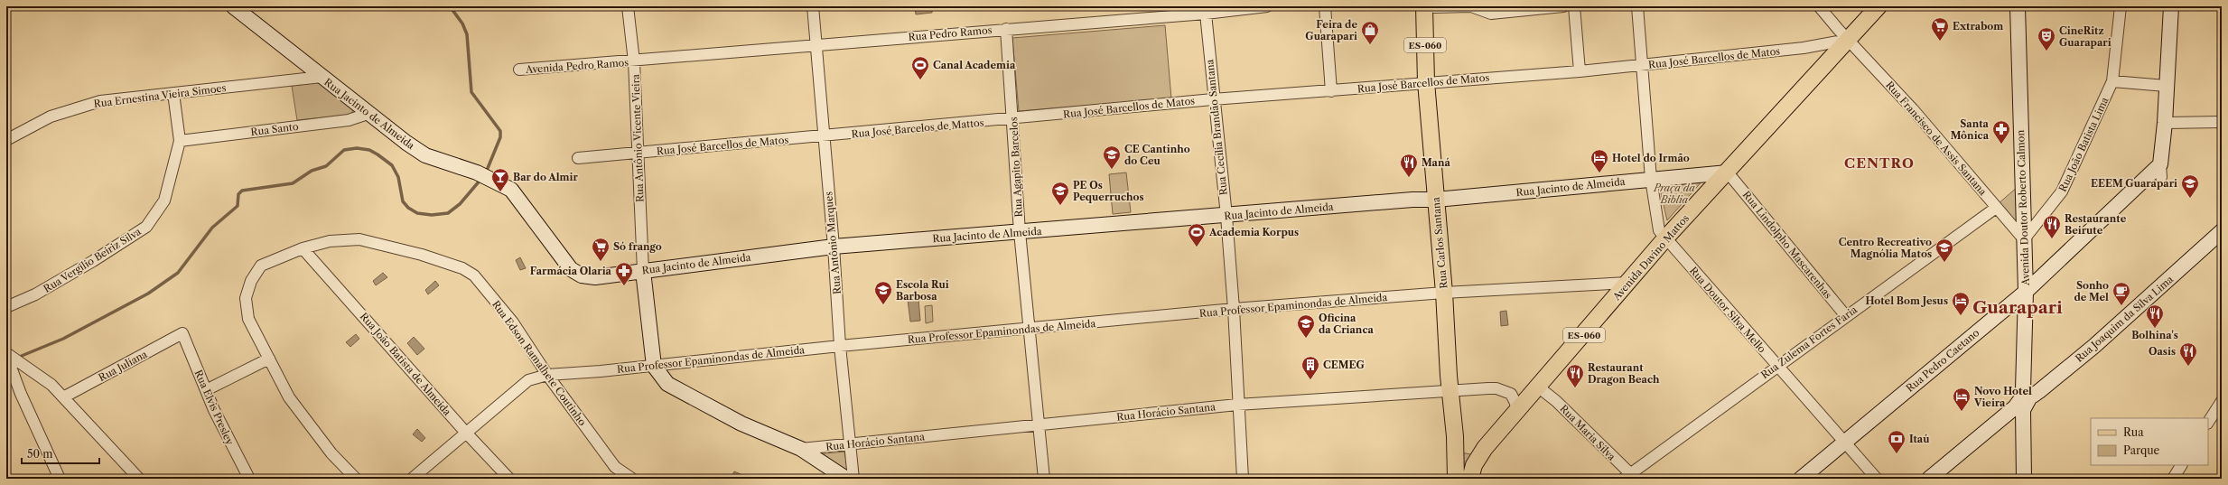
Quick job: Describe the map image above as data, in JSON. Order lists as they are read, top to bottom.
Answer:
{
  "streets": {
    "main road": ["ES-060", "Rua Carlos Santana", "Avenida Davino Mattos"],
    "street": [
      "Rua Pedro Ramos",
      "Rua José Barcellos de Matos",
      "Avenida Pedro Ramos",
      "Rua Ernestina Vieira Simoes",
      "Rua Jacinto de Almeida",
      "Rua Cecília Brandão Santana",
      "Rua José Barcelos de Mattos",
      "Rua Santo",
      "Rua Antônio Vicente Vieira",
      "Rua Francisco de Assis Santana",
      "Rua João Batista Lima",
      "Rua Agapito Barcelos",
      "Avenida Doutor Roberto Calmon",
      "Rua Antônio Marques",
      "Rua Lindolpho Mascarenhas",
      "Rua Vergilio Beiriz Silva",
      "Rua Professor Epaminondas de Almeida",
      "Rua Doutor Silva Mello",
      "Rua Joaquim da Silva Lima",
      "Rua Zulema Fortes Faria",
      "Rua Pedro Caetano",
      "Rua Edson Ramalhete Coutinho",
      "Rua João Batista de Almeida",
      "Rua Juliana",
      "Rua Elvis Presley",
      "Rua Horácio Santana",
      "Rua Maria Silva"
    ]
  },
  "crossings": [
    ["Rua Pedro Ramos", "Avenida Pedro Ramos"],
    ["Rua Pedro Ramos", "Rua Cecília Brandão Santana"],
    ["Rua Pedro Ramos", "Rua Antônio Vicente Vieira"],
    ["Rua Pedro Ramos", "Rua Agapito Barcelos"],
    ["Rua Pedro Ramos", "Rua Antônio Marques"],
    ["ES-060", "Avenida Davino Mattos"],
    ["Rua José Barcellos de Matos", "Rua Cecília Brandão Santana"],
    ["Rua José Barcellos de Matos", "Rua José Barcelos de Mattos"],
    ["Rua José Barcellos de Matos", "Rua Antônio Vicente Vieira"],
    ["Rua José Barcellos de Matos", "Rua Francisco de Assis Santana"],
    ["Rua José Barcellos de Matos", "Rua Agapito Barcelos"],
    ["Rua José Barcellos de Matos", "Rua Antônio Marques"],
    ["Rua José Barcellos de Matos", "Rua Carlos Santana"],
    ["Rua José Barcellos de Matos", "Avenida Davino Mattos"],
    ["Rua José Barcellos de Matos", "Rua Doutor Silva Mello"],
    ["Avenida Pedro Ramos", "Rua Antônio Vicente Vieira"],
    ["Rua Ernestina Vieira Simoes", "Rua Jacinto de Almeida"],
    ["Rua Ernestina Vieira Simoes", "Rua Vergilio Beiriz Silva"],
    ["Rua Jacinto de Almeida", "Rua Cecília Brandão Santana"],
    ["Rua Jacinto de Almeida", "Rua Santo"],
    ["Rua Jacinto de Almeida", "Rua Antônio Vicente Vieira"],
    ["Rua Jacinto de Almeida", "Rua Agapito Barcelos"],
    ["Rua Jacinto de Almeida", "Rua Antônio Marques"],
    ["Rua Jacinto de Almeida", "Rua Carlos Santana"],
    ["Rua Jacinto de Almeida", "Rua Lindolpho Mascarenhas"],
    ["Rua Jacinto de Almeida", "Avenida Davino Mattos"],
    ["Rua Jacinto de Almeida", "Rua Doutor Silva Mello"],
    ["Rua Cecília Brandão Santana", "Rua Professor Epaminondas de Almeida"],
    ["Rua Cecília Brandão Santana", "Rua Horácio Santana"],
    ["Rua José Barcelos de Mattos", "Rua Agapito Barcelos"],
    ["Rua José Barcelos de Mattos", "Rua Antônio Marques"],
    ["Rua Santo", "Rua Vergilio Beiriz Silva"],
    ["Rua Francisco de Assis Santana", "Rua João Batista Lima"],
    ["Rua Francisco de Assis Santana", "Avenida Doutor Roberto Calmon"],
    ["Rua Francisco de Assis Santana", "Avenida Davino Mattos"],
    ["Rua Francisco de Assis Santana", "Rua Zulema Fortes Faria"],
    ["Rua João Batista Lima", "Avenida Doutor Roberto Calmon"],
    ["Rua Agapito Barcelos", "Rua Professor Epaminondas de Almeida"],
    ["Rua Agapito Barcelos", "Rua Horácio Santana"],
    ["Avenida Doutor Roberto Calmon", "Rua Joaquim da Silva Lima"],
    ["Avenida Doutor Roberto Calmon", "Rua Pedro Caetano"],
    ["Rua Antônio Marques", "Rua Professor Epaminondas de Almeida"],
    ["Rua Antônio Marques", "Rua Horácio Santana"],
    ["Rua Carlos Santana", "Rua Professor Epaminondas de Almeida"],
    ["Rua Carlos Santana", "Rua Horácio Santana"],
    ["Rua Lindolpho Mascarenhas", "Avenida Davino Mattos"],
    ["Rua Lindolpho Mascarenhas", "Rua Zulema Fortes Faria"],
    ["Avenida Davino Mattos", "Rua Professor Epaminondas de Almeida"],
    ["Avenida Davino Mattos", "Rua Doutor Silva Mello"],
    ["Avenida Davino Mattos", "Rua Horácio Santana"],
    ["Avenida Davino Mattos", "Rua Maria Silva"],
    ["Rua Professor Epaminondas de Almeida", "Rua Edson Ramalhete Coutinho"],
    ["Rua Professor Epaminondas de Almeida", "Rua João Batista de Almeida"],
    ["Rua Professor Epaminondas de Almeida", "Rua Horácio Santana"],
    ["Rua Doutor Silva Mello", "Rua Zulema Fortes Faria"],
    ["Rua Doutor Silva Mello", "Rua Pedro Caetano"],
    ["Rua Zulema Fortes Faria", "Rua Maria Silva"],
    ["Rua Edson Ramalhete Coutinho", "Rua João Batista de Almeida"],
    ["Rua Juliana", "Rua Elvis Presley"]
  ],
  "districts": ["CENTRO", "Guarapari"],
  "parks": ["Praça da Biblia"],
  "places": {
    "supermarket": ["Extrabom", "Só frango"],
    "shop": ["Feira de Guarapari"],
    "theatre": ["CineRitz Guarapari"],
    "sports": ["Canal Academia", "Academia Korpus"],
    "pharmacy": ["Santa Mônica", "Farmácia Olaria"],
    "school or university": [
      "CE Cantinho do Ceu",
      "EEEM Guarapari",
      "PE Os Pequerruchos",
      "Centro Recreativo Magnólia Matos",
      "Escola Rui Barbosa",
      "Oficina da Crianca"
    ],
    "hotel": ["Hotel do Irmão", "Hotel Bom Jesus", "Novo Hotel Vieira"],
    "restaurant": [
      "Maná",
      "Restaurante Beirute",
      "Bolhina's",
      "Oasis",
      "Restaurant Dragon Beach"
    ],
    "bar": ["Bar do Almir"],
    "cafe": ["Sonho de Mel"],
    "building": ["CEMEG"],
    "bank": ["Itaú"]
  },
  "legend": ["Rua", "Parque"],
  "scale_bar": "50 m"
}
